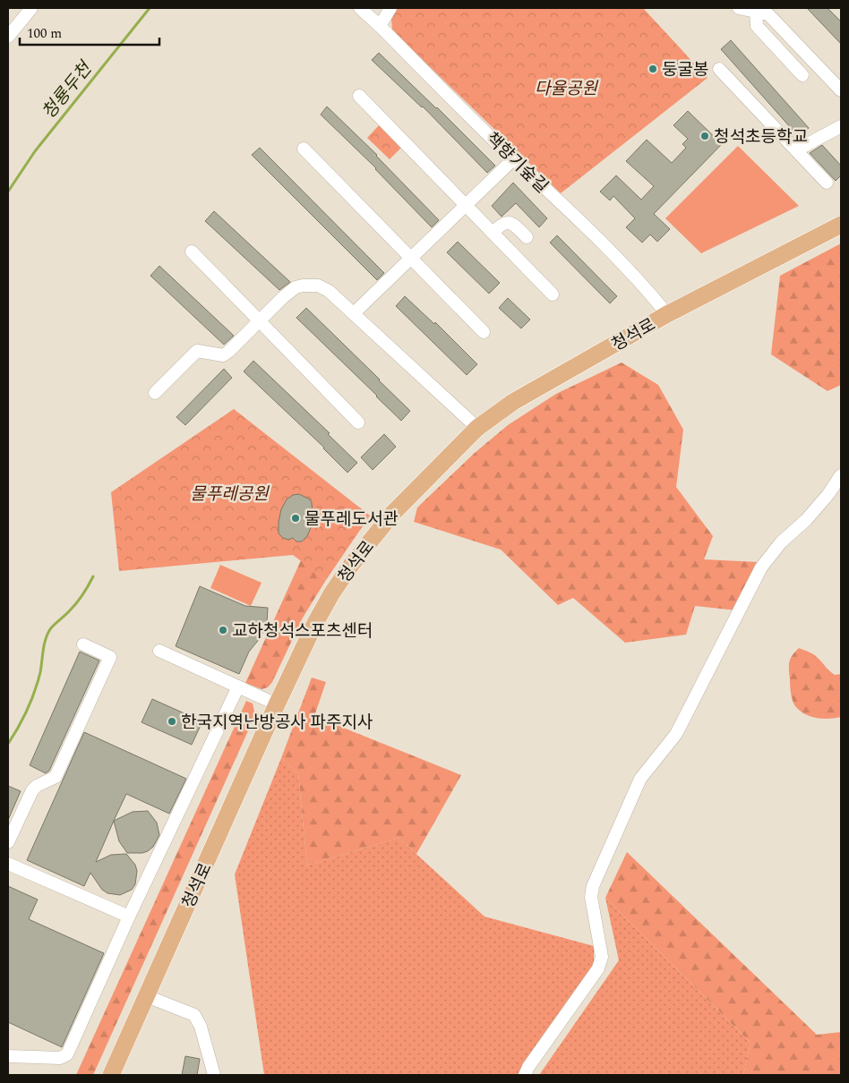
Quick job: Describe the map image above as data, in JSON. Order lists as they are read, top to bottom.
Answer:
{
  "streets": {
    "main road": ["청석로"],
    "street": ["책향기숲길"]
  },
  "crossings": [
    ["책향기숲길", "청석로"]
  ],
  "water": ["청룡두천"],
  "parks": ["다율공원", "물푸레공원"],
  "places": [
    "둥굴봉",
    "청석초등학교",
    "물푸레도서관",
    "교하청석스포츠센터",
    "한국지역난방공사 파주지사"
  ],
  "scale_bar": "100 m"
}
